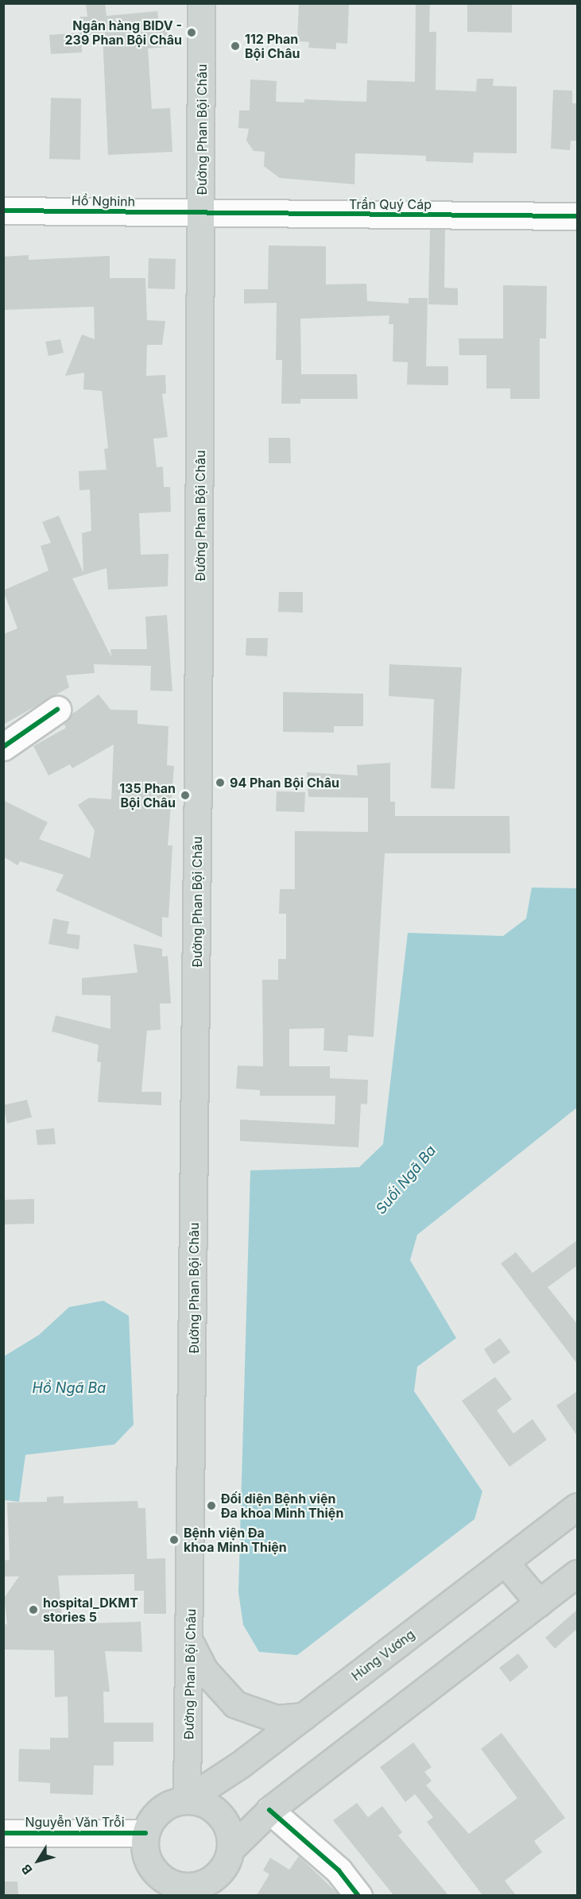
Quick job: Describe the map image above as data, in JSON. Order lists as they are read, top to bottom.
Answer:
{
  "streets": {
    "main road": ["Đường Phan Bội Châu", "Hùng Vương"],
    "street": ["Hồ Nghinh", "Trần Quý Cáp", "Nguyễn Văn Trỗi"]
  },
  "crossings": [
    ["Đường Phan Bội Châu", "Hồ Nghinh"],
    ["Đường Phan Bội Châu", "Trần Quý Cáp"],
    ["Đường Phan Bội Châu", "Hùng Vương"],
    ["Đường Phan Bội Châu", "Nguyễn Văn Trỗi"],
    ["Hồ Nghinh", "Trần Quý Cáp"],
    ["Hùng Vương", "Nguyễn Văn Trỗi"]
  ],
  "water": ["Suối Ngã Ba", "Hồ Ngã Ba"],
  "places": [
    "Ngân hàng BIDV - 239 Phan Bội Châu",
    "112 Phan Bội Châu",
    "94 Phan Bội Châu",
    "135 Phan Bội Châu",
    "Đối diện Bệnh viện Đa khoa Minh Thiện",
    "Bệnh viện Đa khoa Minh Thiện",
    "hospital_DKMT stories 5"
  ],
  "north": "bottom left"
}
